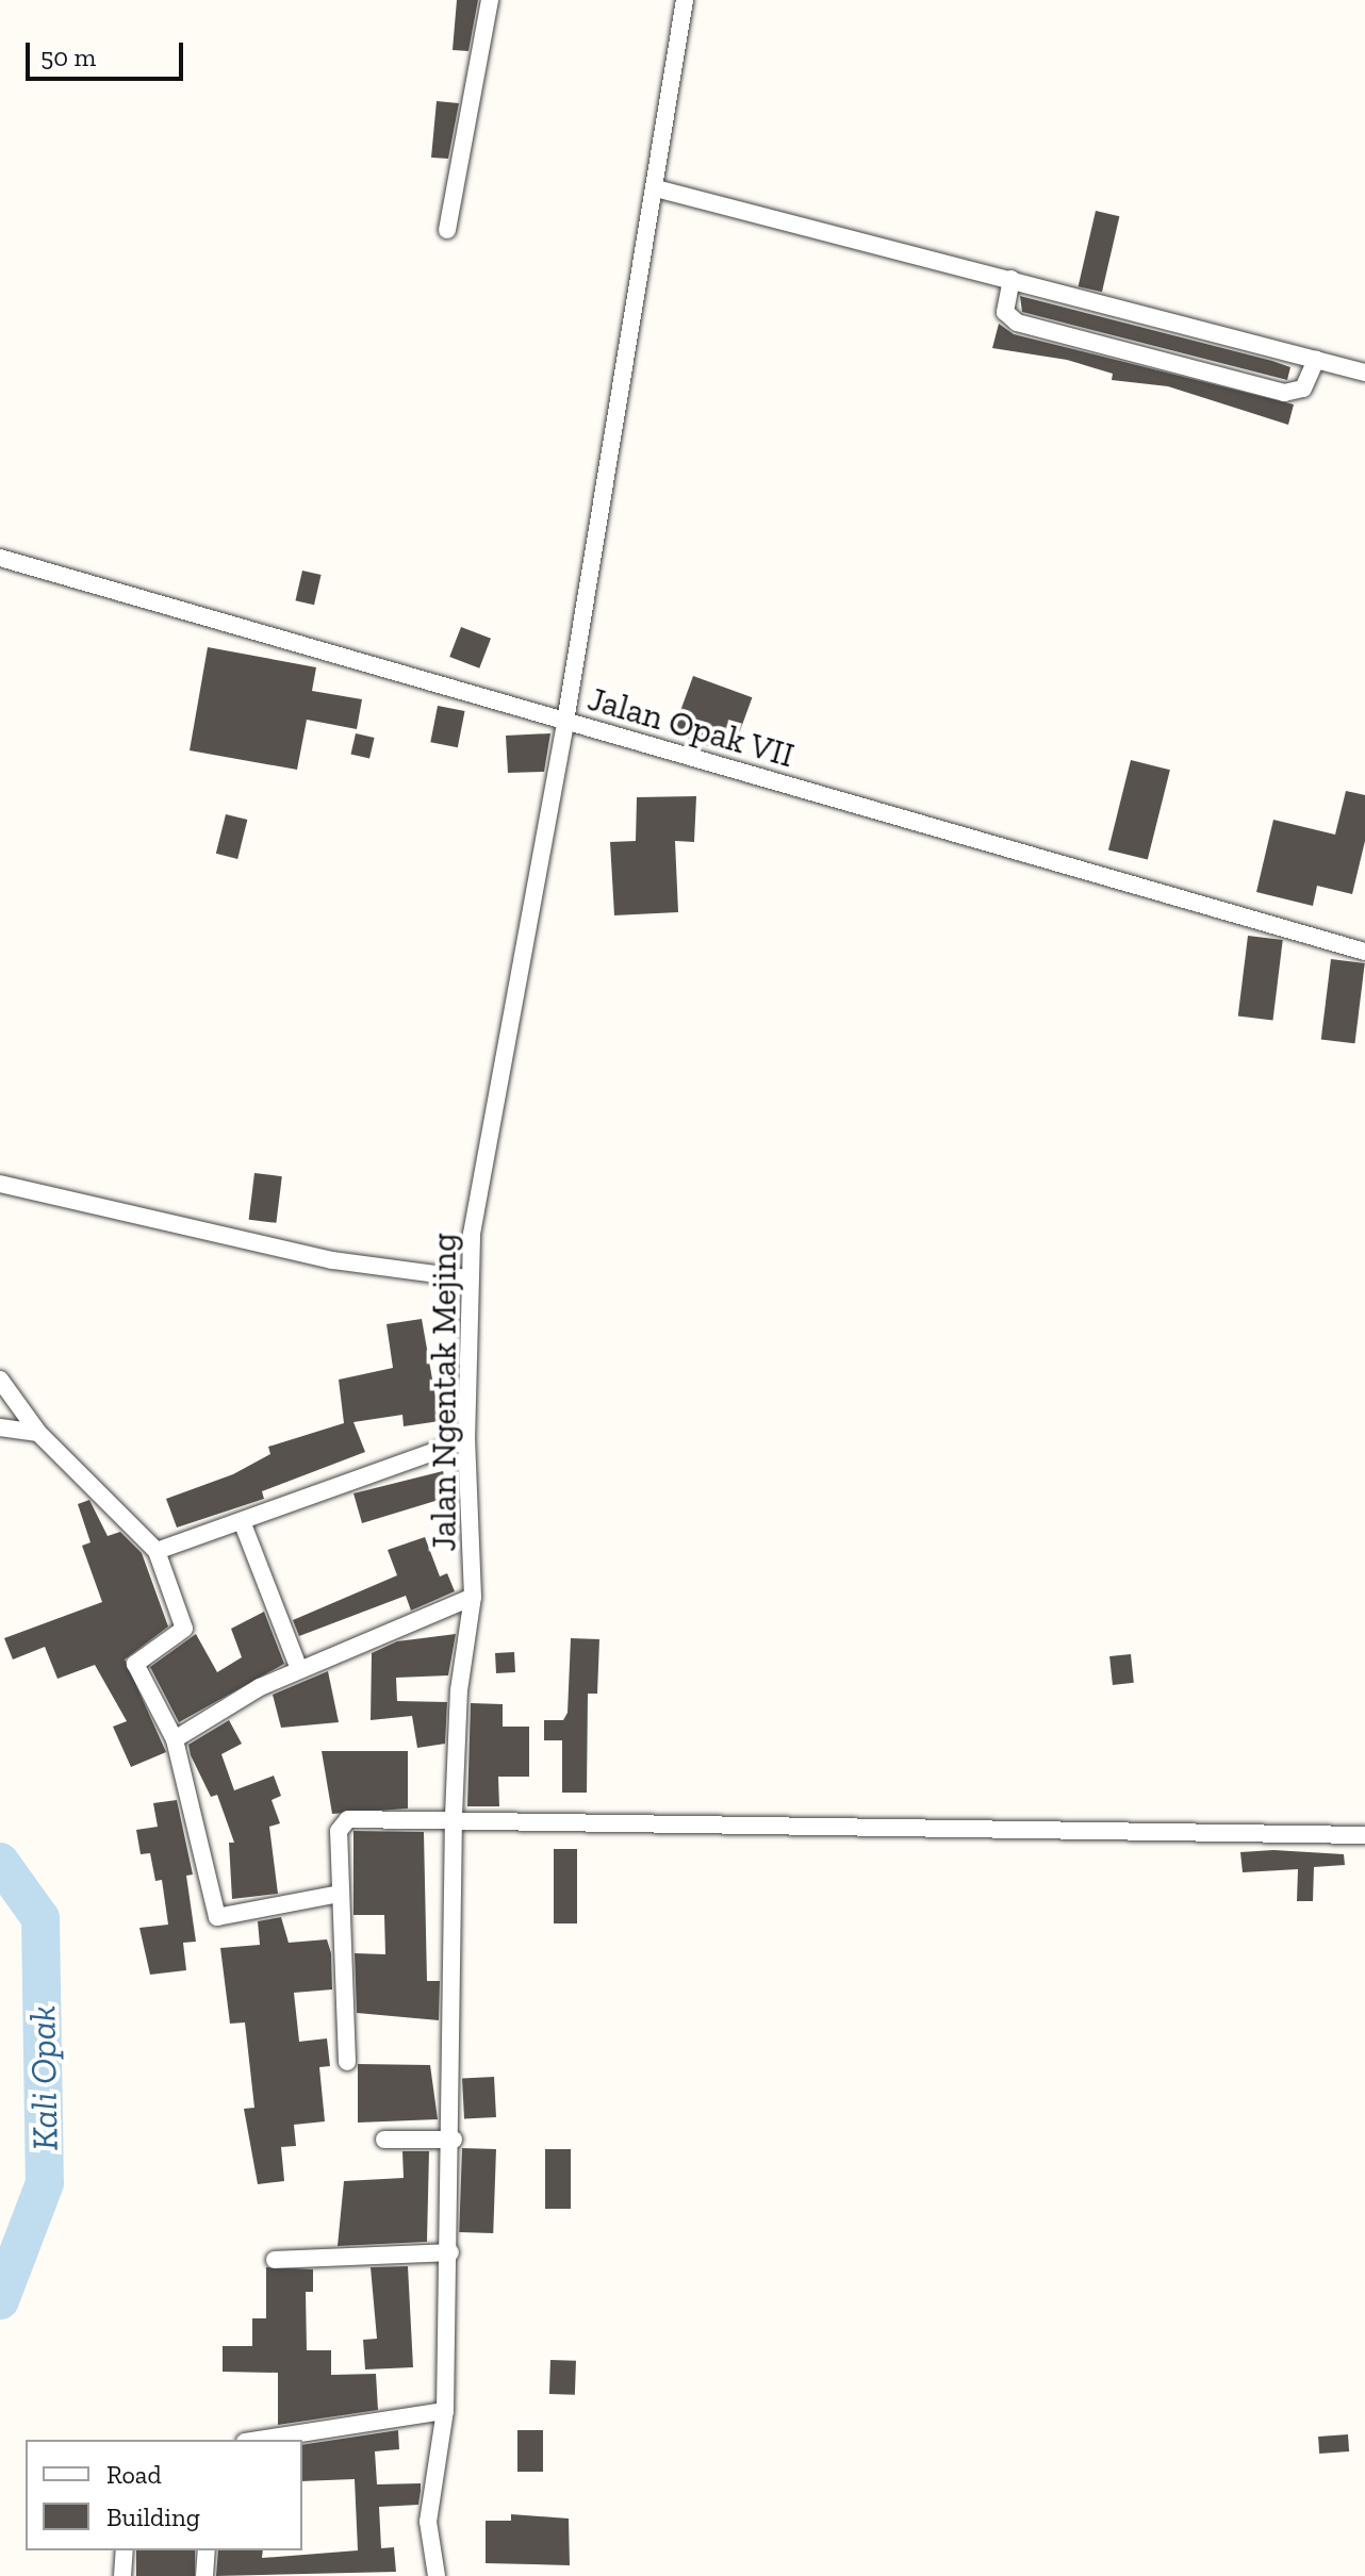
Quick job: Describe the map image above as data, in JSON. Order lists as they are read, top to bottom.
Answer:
{
  "streets": {
    "street": ["Jalan Opak VII", "Jalan Ngentak Mejing"]
  },
  "crossings": [
    ["Jalan Opak VII", "Jalan Ngentak Mejing"]
  ],
  "water": ["Kali Opak"],
  "legend": ["Road", "Building"],
  "scale_bar": "50 m"
}
